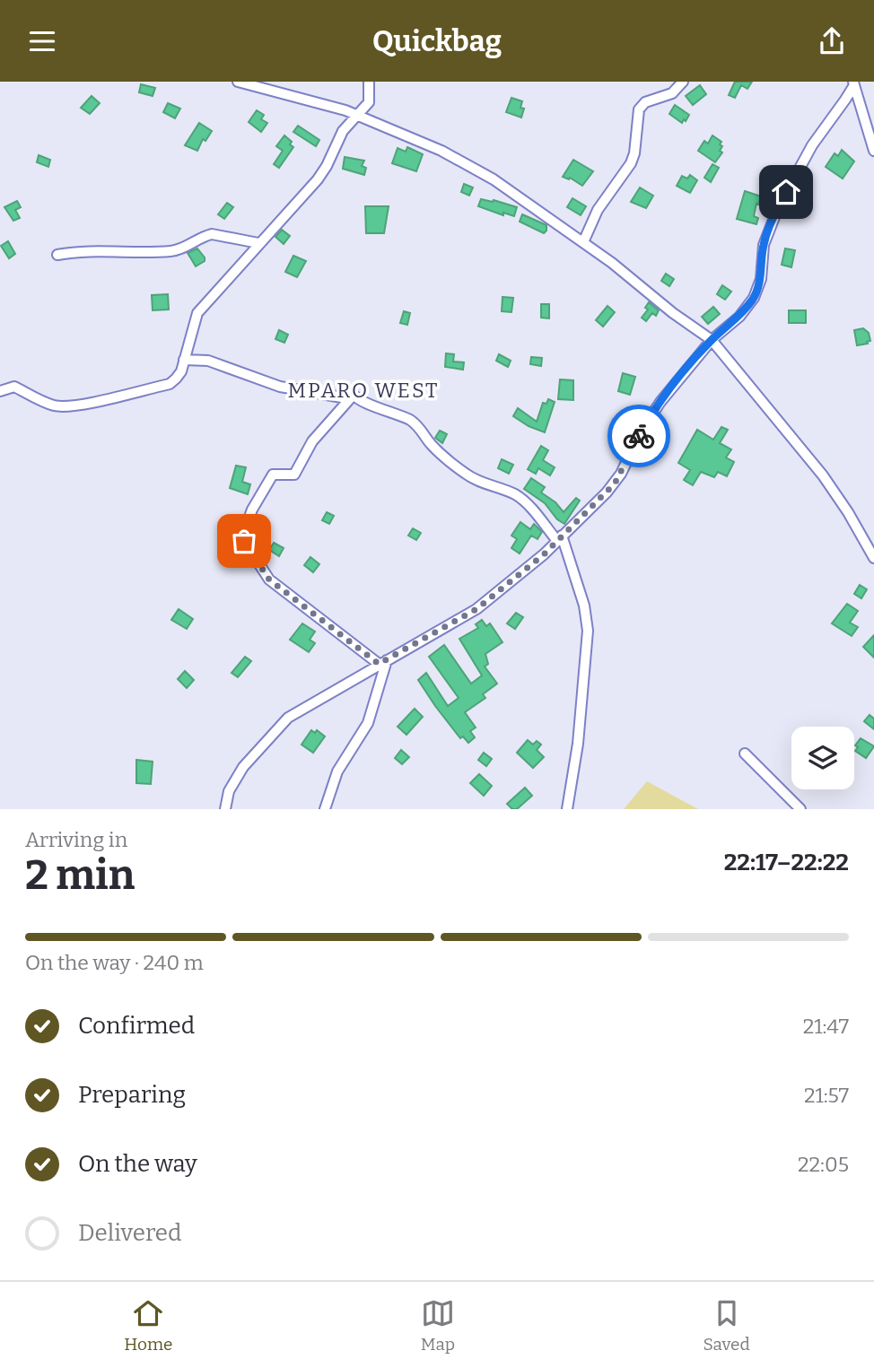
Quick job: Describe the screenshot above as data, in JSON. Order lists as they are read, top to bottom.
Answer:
{
  "districts": ["MPARO WEST"],
  "page": {
    "header": "Quickbag",
    "heading": ["2 min", "Arriving in", "22:17–22:22"],
    "bar": "On the way · 240 m",
    "list": [
      ["Confirmed", "21:47"],
      ["Preparing", "21:57"],
      ["On the way", "22:05"],
      "Delivered"
    ],
    "tabs": ["Home", "Map", "Saved"]
  }
}
